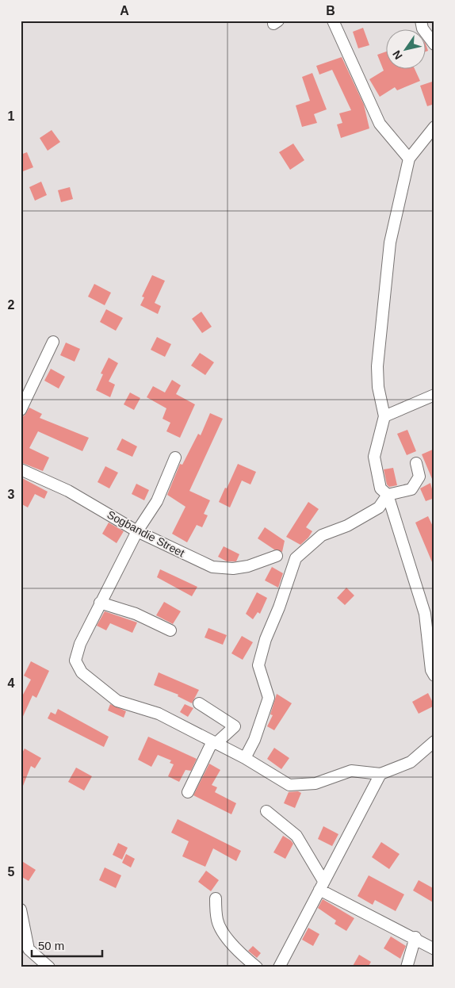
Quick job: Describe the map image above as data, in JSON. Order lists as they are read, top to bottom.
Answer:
{
  "streets": {
    "street": ["Sogbandie Street"]
  },
  "scale_bar": "50 m",
  "north": "bottom left",
  "grid": {
    "columns": ["A", "B"],
    "rows": [
      "1",
      "2",
      "3",
      "4",
      "5"
    ]
  }
}
